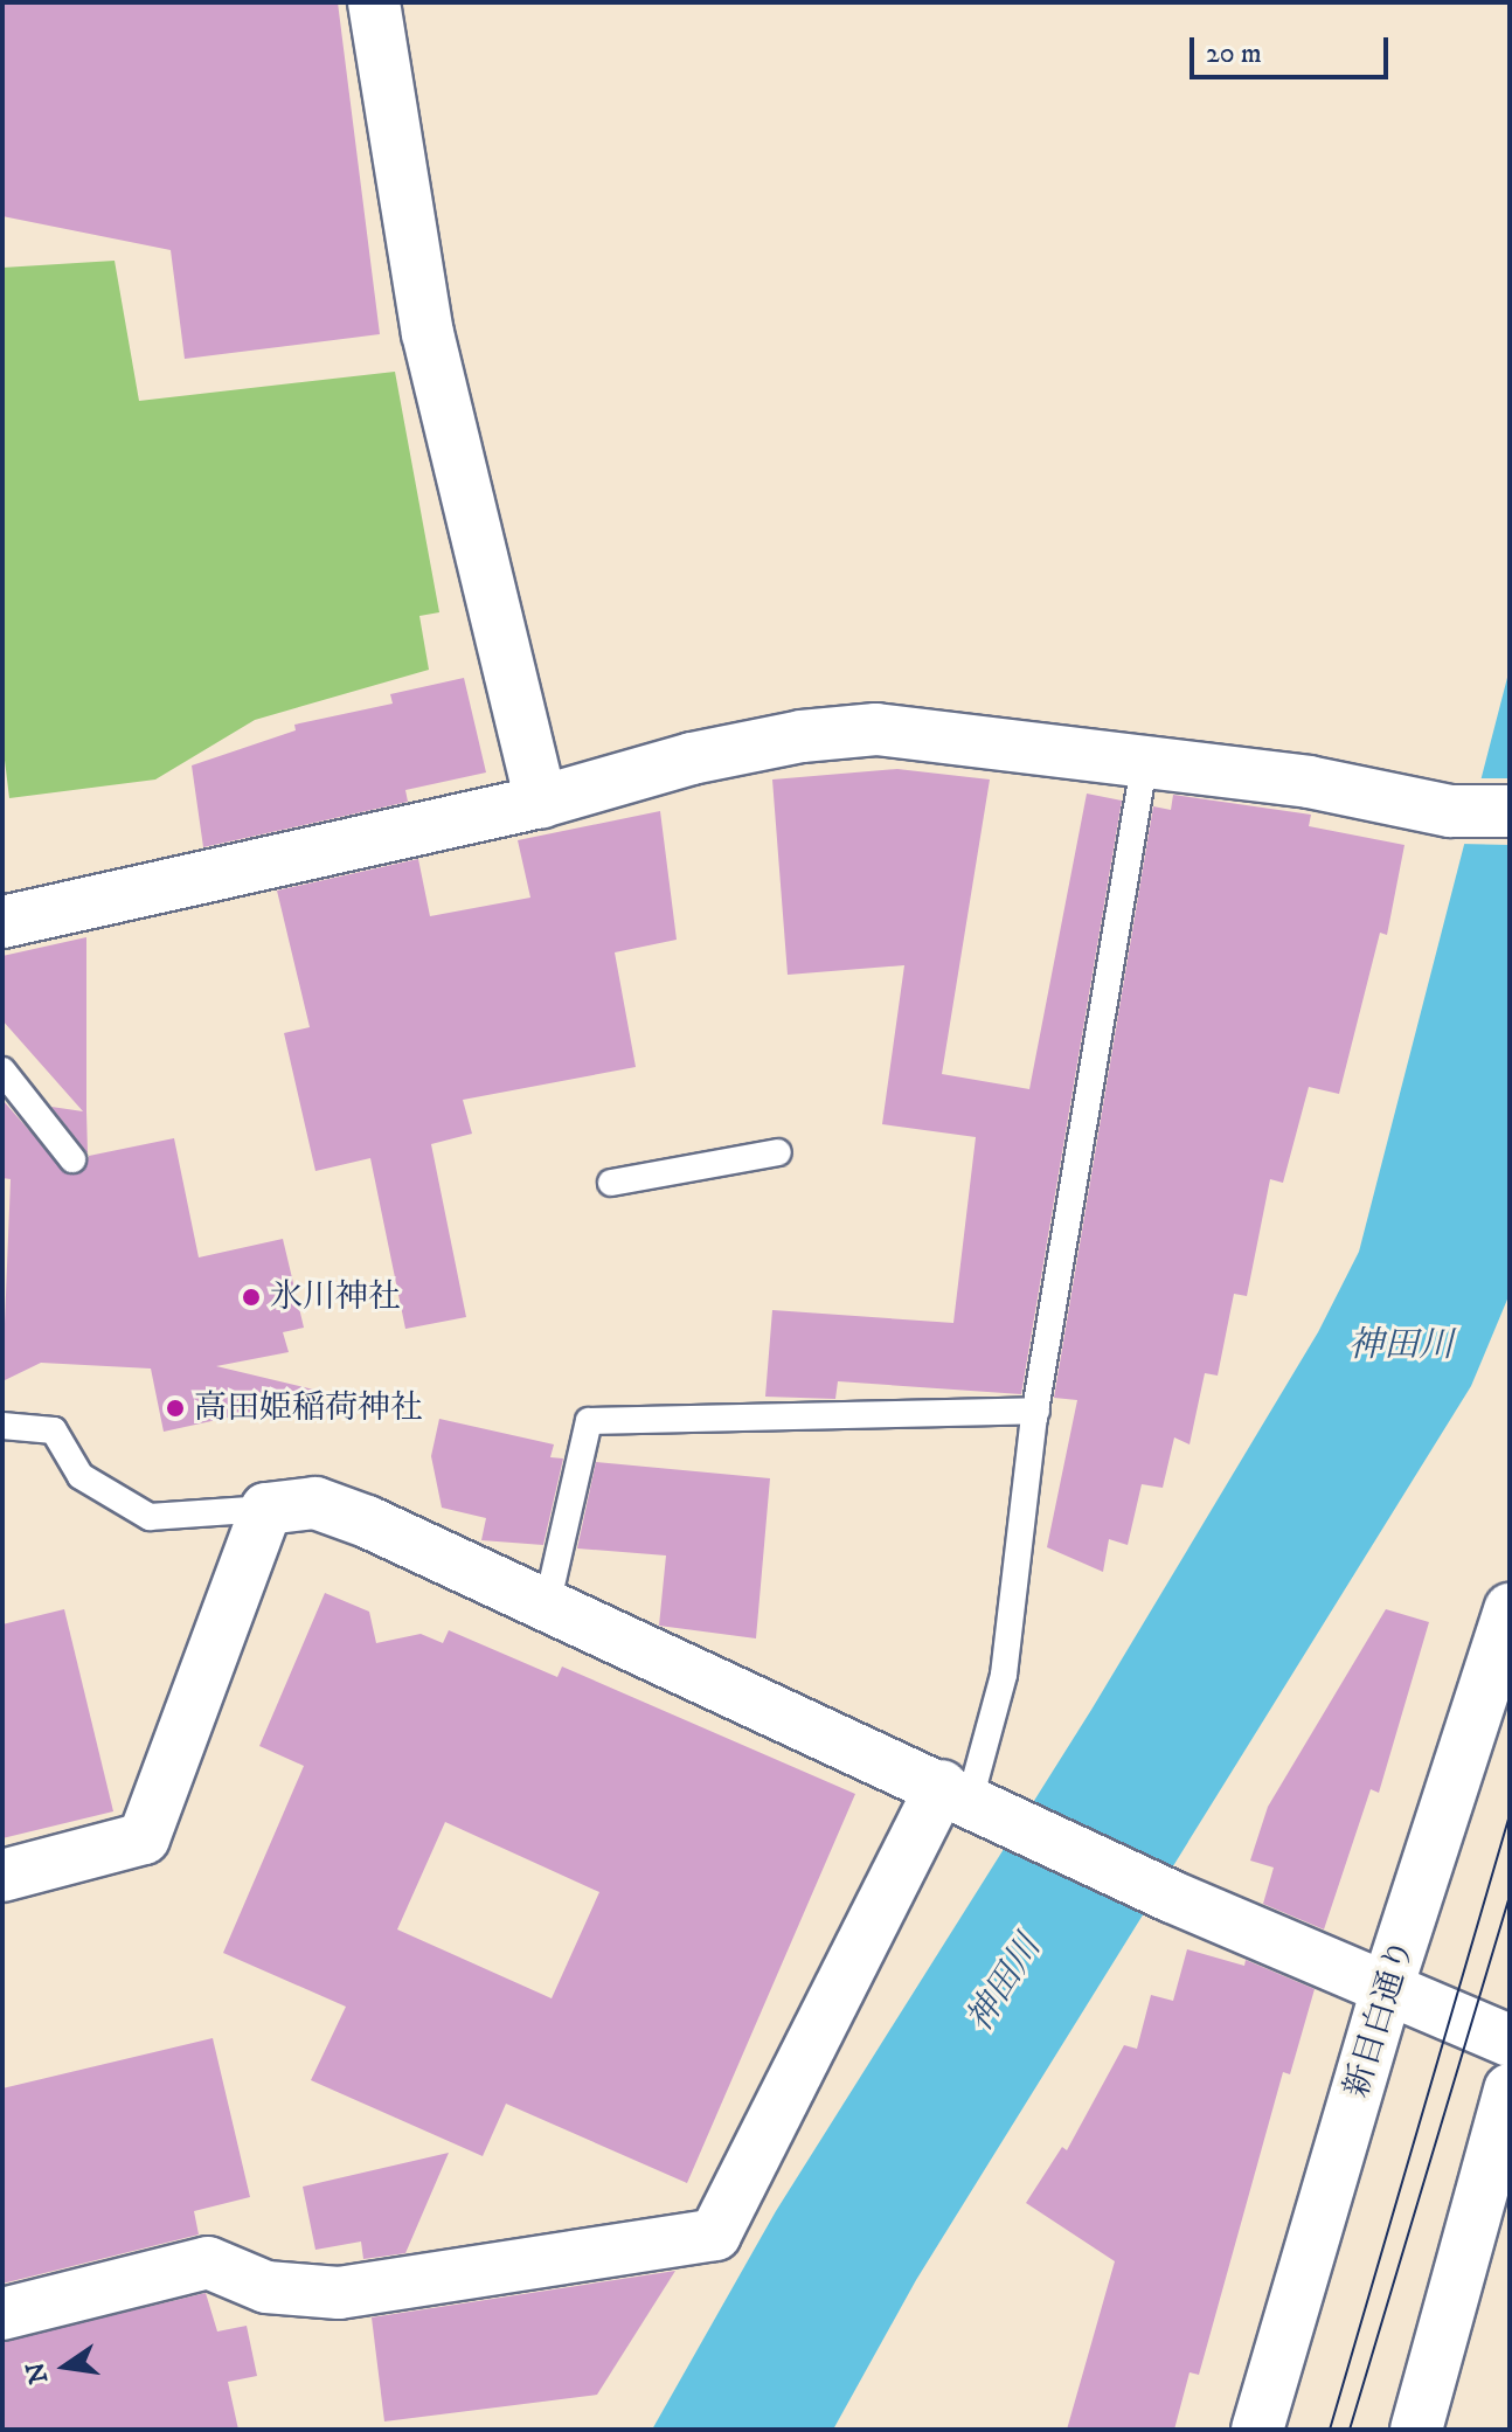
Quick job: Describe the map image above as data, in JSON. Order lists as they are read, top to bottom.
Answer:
{
  "streets": {
    "street": ["新目白通り"]
  },
  "water": ["神田川"],
  "places": ["氷川神社", "高田姫稲荷神社"],
  "scale_bar": "20 m",
  "north": "left"
}
